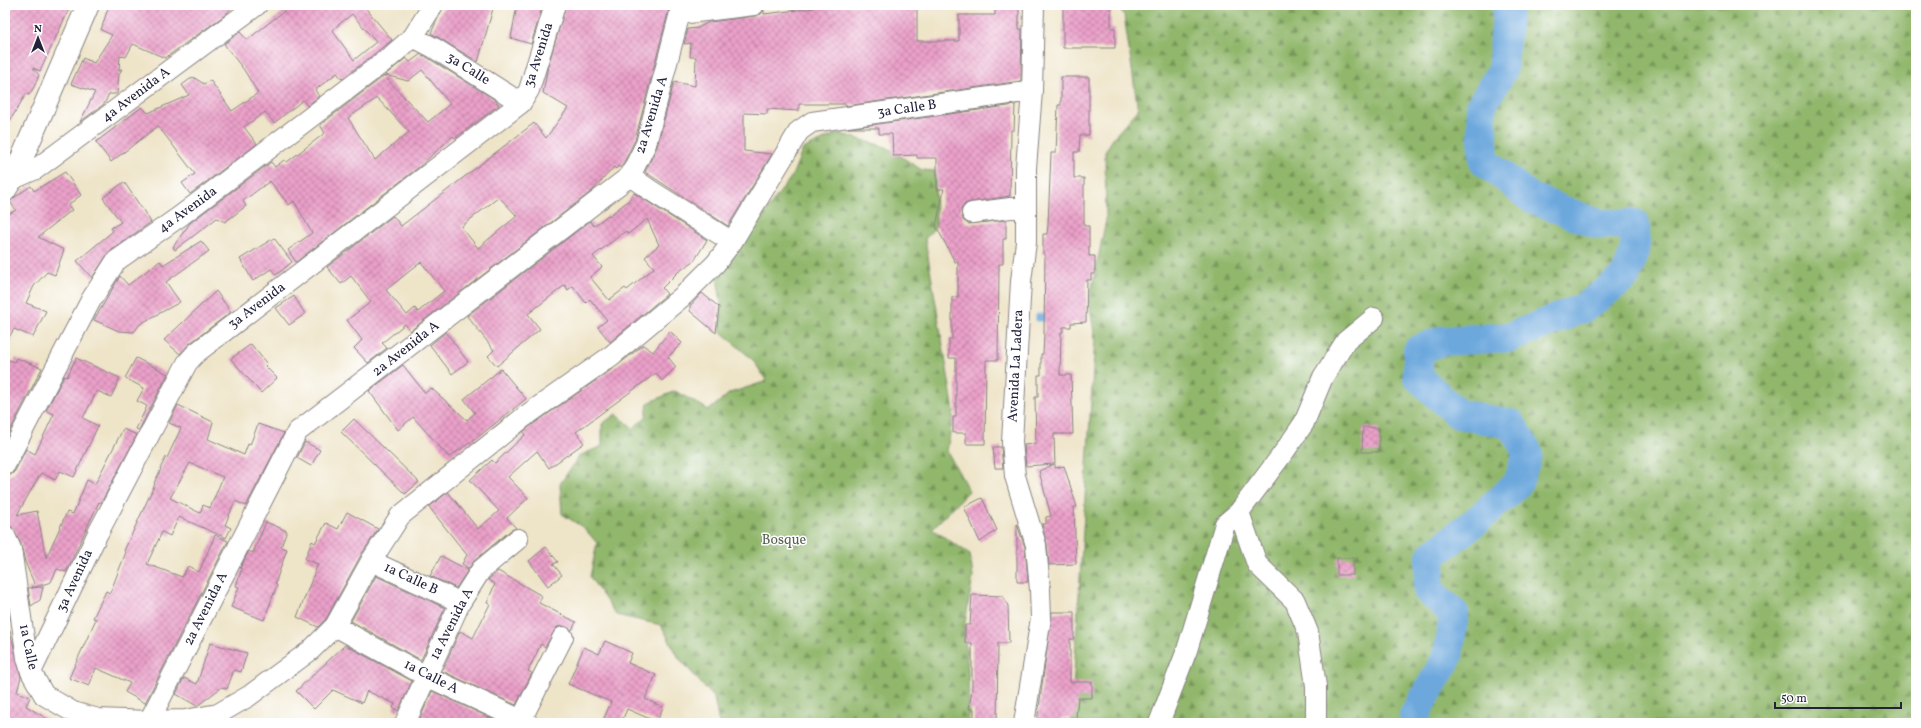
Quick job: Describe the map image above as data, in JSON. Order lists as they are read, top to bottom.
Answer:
{
  "streets": {
    "street": [
      "3a Avenida",
      "3a Calle",
      "4a Avenida A",
      "3a Calle B",
      "2a Avenida A",
      "4a Avenida",
      "Avenida La Ladera",
      "1a Calle B",
      "1a Avenida A",
      "1a Calle",
      "1a Calle A"
    ]
  },
  "crossings": [
    ["3a Avenida", "3a Calle"],
    ["3a Avenida", "1a Calle"],
    ["3a Calle", "4a Avenida"],
    ["3a Calle B", "Avenida La Ladera"],
    ["2a Avenida A", "1a Calle"],
    ["1a Avenida A", "1a Calle A"],
    ["1a Calle", "1a Calle A"]
  ],
  "parks": ["Bosque"],
  "scale_bar": "50 m",
  "north": "top"
}
